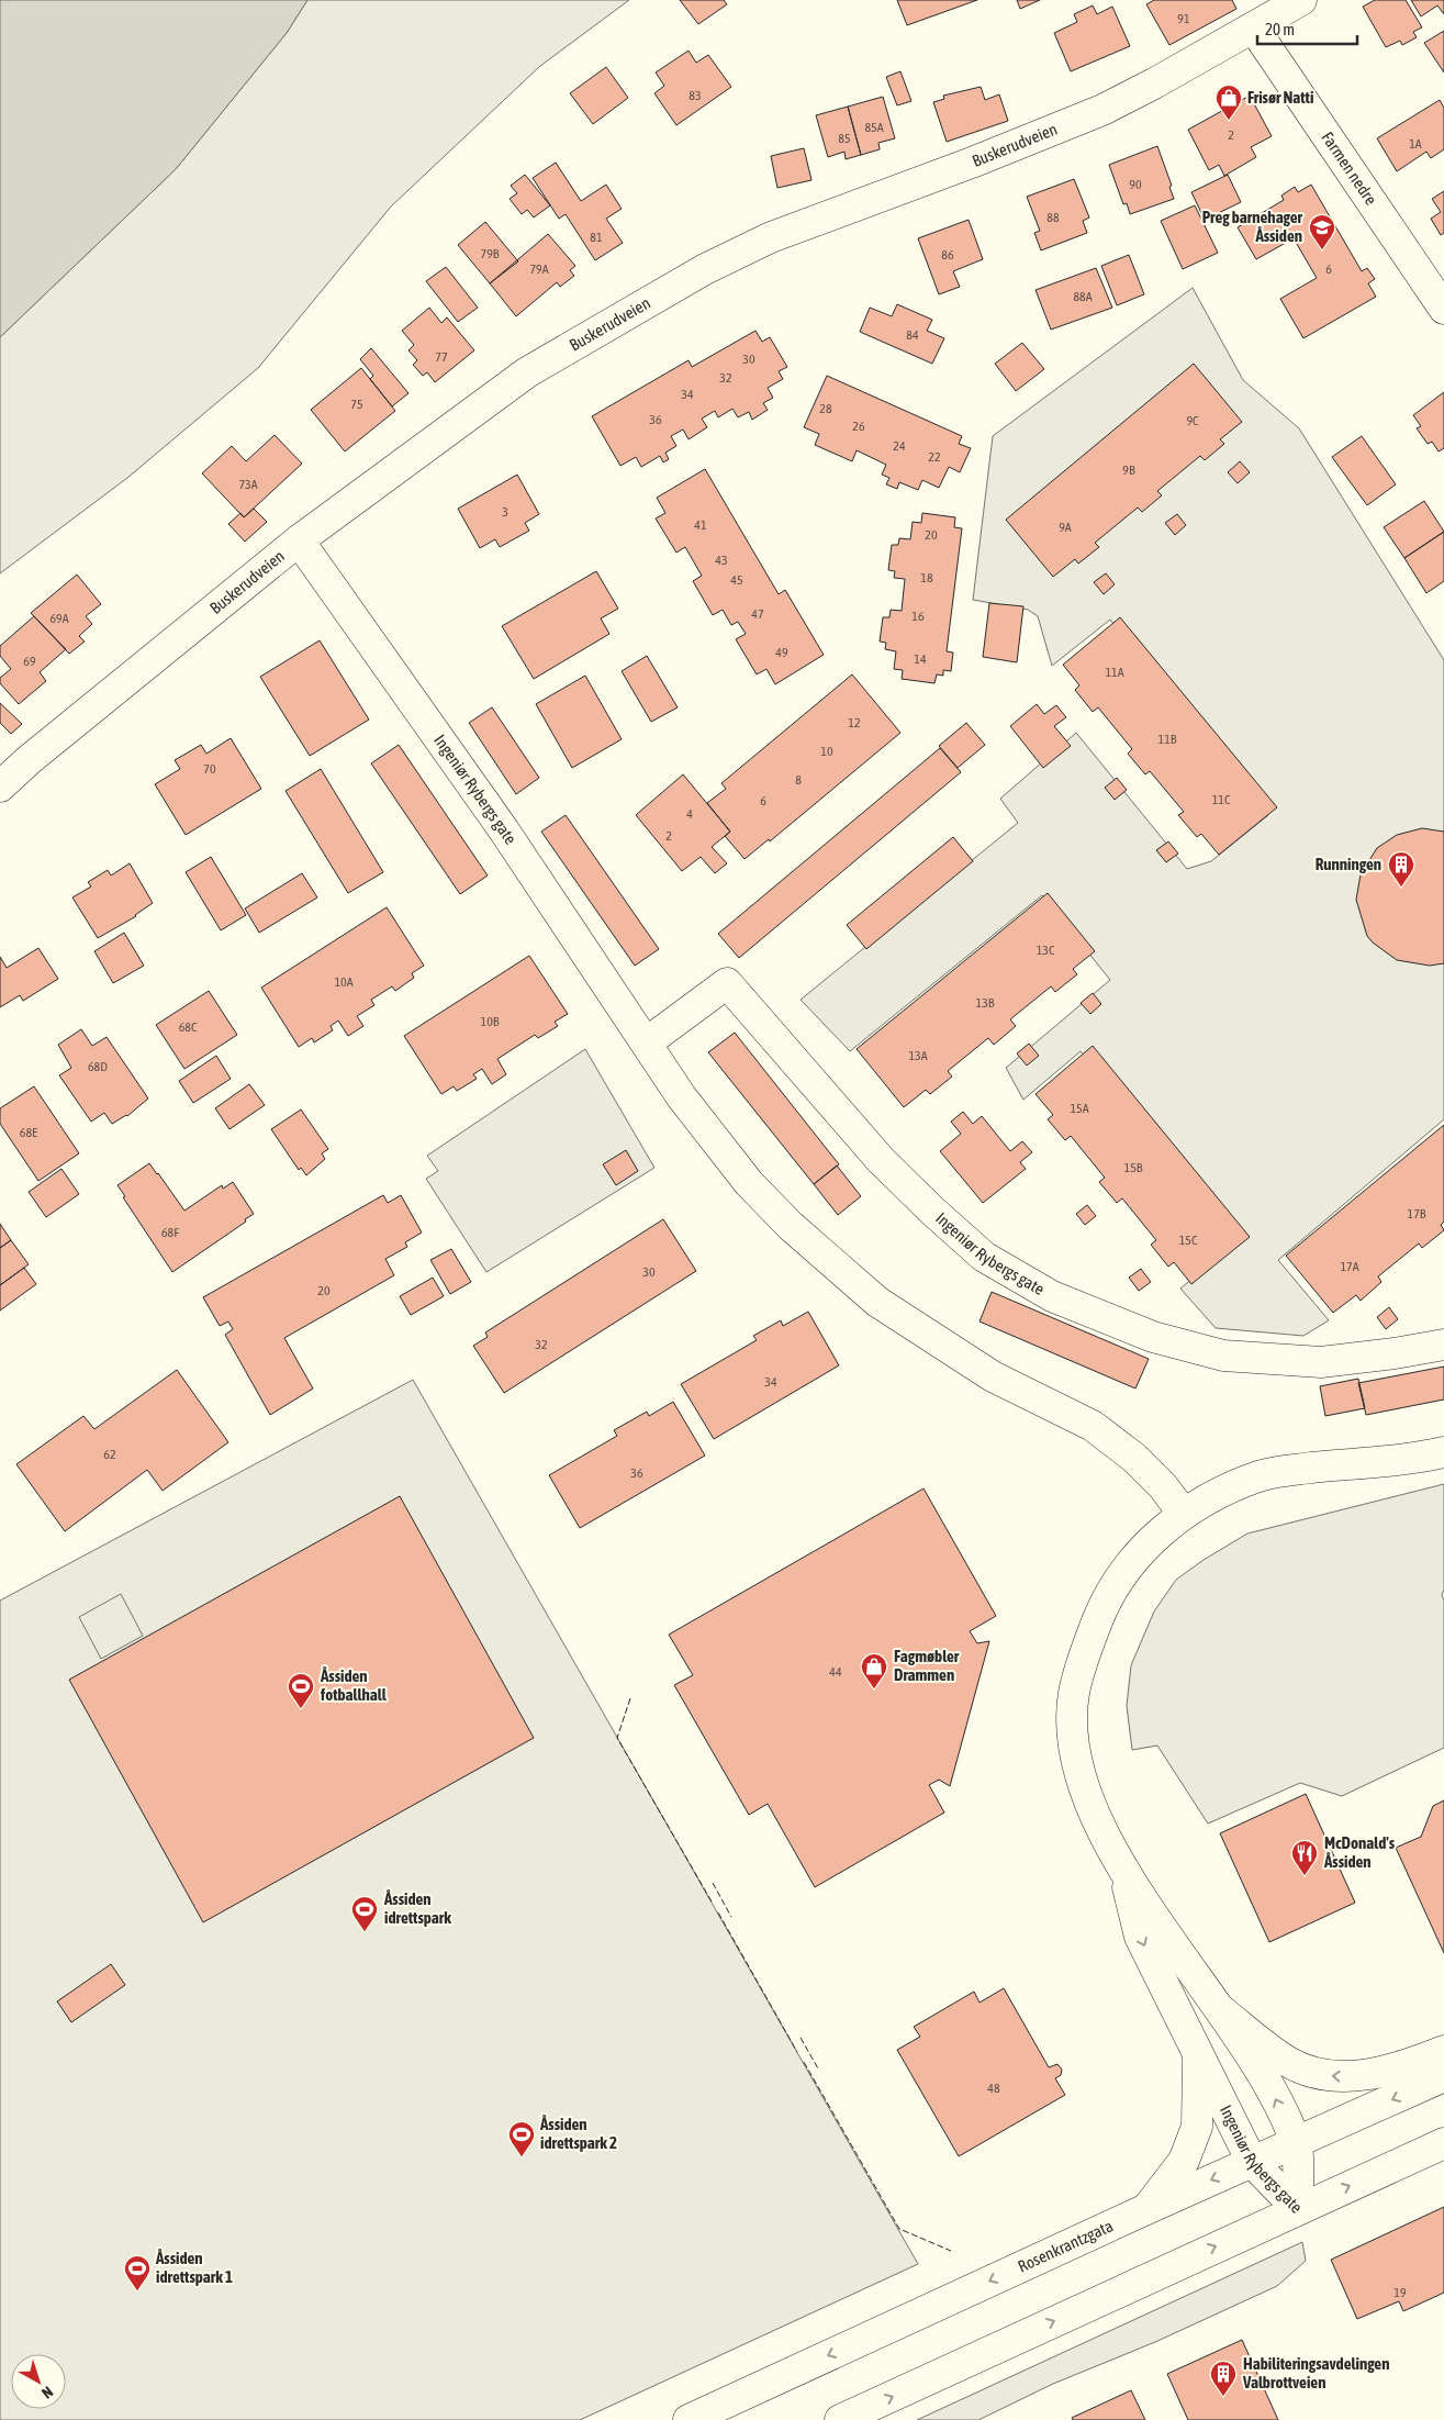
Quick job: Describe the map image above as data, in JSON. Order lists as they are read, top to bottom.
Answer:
{
  "streets": {
    "street": [
      "Buskerudveien",
      "Farmen nedre",
      "Ingeniør Rybergs gate",
      "Rosenkrantzgata"
    ]
  },
  "crossings": [
    ["Buskerudveien", "Farmen nedre"],
    ["Buskerudveien", "Ingeniør Rybergs gate"],
    ["Ingeniør Rybergs gate", "Rosenkrantzgata"]
  ],
  "places": {
    "shop": ["Frisør Natti", "Fagmøbler Drammen"],
    "school or university": ["Preg barnehager Åssiden"],
    "building": ["Runningen", "Habiliteringsavdelingen Valbrottveien"],
    "sports": [
      "Åssiden fotballhall",
      "Åssiden idrettspark",
      "Åssiden idrettspark 2",
      "Åssiden idrettspark 1"
    ],
    "restaurant": ["McDonald's Åssiden"]
  },
  "house_numbers": [
    "91",
    "83",
    "85A",
    "2",
    "85",
    "1A",
    "90",
    "88",
    "81",
    "79B",
    "86",
    "79A",
    "6",
    "88A",
    "84",
    "77",
    "30",
    "32",
    "34",
    "75",
    "28",
    "36",
    "9C",
    "26",
    "24",
    "22",
    "9B",
    "73A",
    "3",
    "41",
    "9A",
    "20",
    "43",
    "18",
    "45",
    "47",
    "16",
    "69A",
    "49",
    "14",
    "69",
    "11A",
    "12",
    "11B",
    "10",
    "70",
    "8",
    "11C",
    "6",
    "4",
    "2",
    "13C",
    "10A",
    "13B",
    "10B",
    "68C",
    "13A",
    "68D",
    "15A",
    "68E",
    "15B",
    "17B",
    "68F",
    "15C",
    "17A",
    "30",
    "20",
    "32",
    "34",
    "62",
    "36",
    "44",
    "48",
    "19"
  ],
  "scale_bar": "20 m",
  "north": "bottom right"
}
